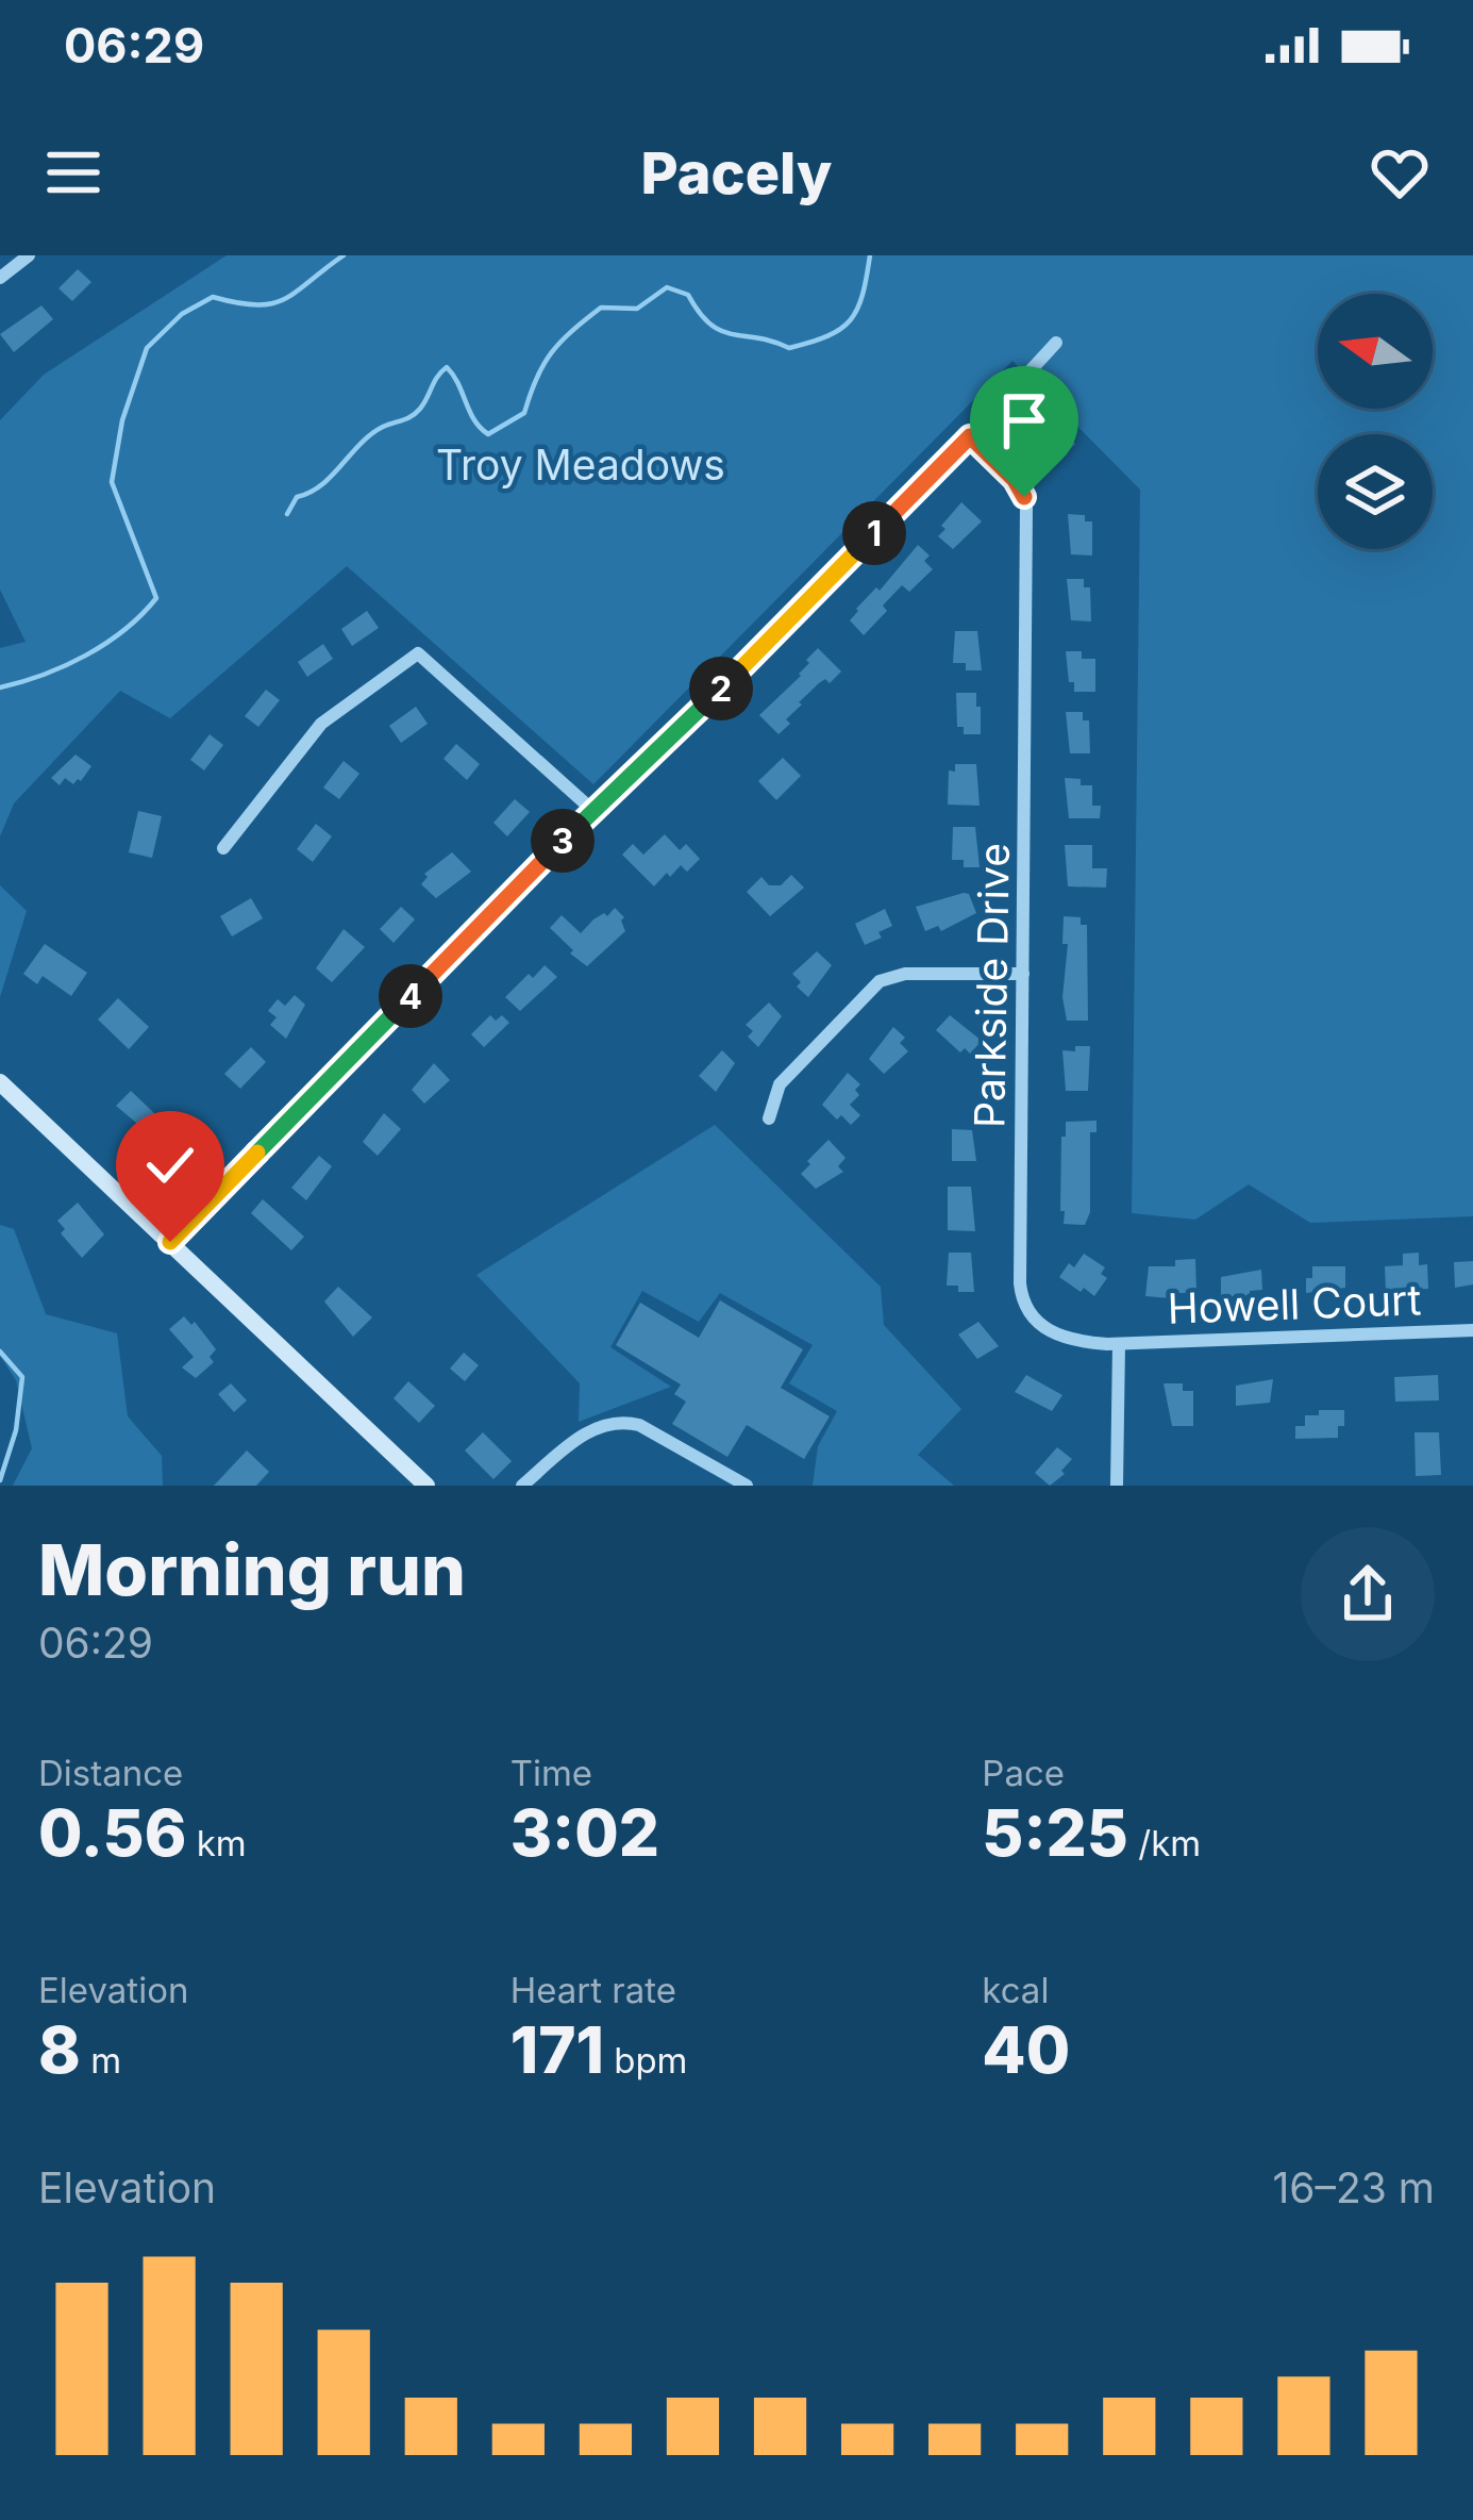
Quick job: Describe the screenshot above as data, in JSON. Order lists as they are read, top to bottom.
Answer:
{
  "streets": {
    "street": ["Parkside Drive", "Howell Court"]
  },
  "crossings": [
    ["Parkside Drive", "Howell Court"]
  ],
  "parks": ["Troy Meadows"],
  "north": "left",
  "page": {
    "status": "06:29",
    "header": "Pacely",
    "pins": [
      "1",
      "2",
      "3",
      "4"
    ],
    "heading": ["Morning run", "06:29"],
    "stats": [
      ["Distance", "0.56 km"],
      ["Time", "3:02"],
      ["Pace", "5:25 /km"],
      ["Elevation", "8 m"],
      ["Heart rate", "171 bpm"],
      ["kcal", "40"]
    ],
    "chart": ["Elevation", "16–23 m"]
  }
}
